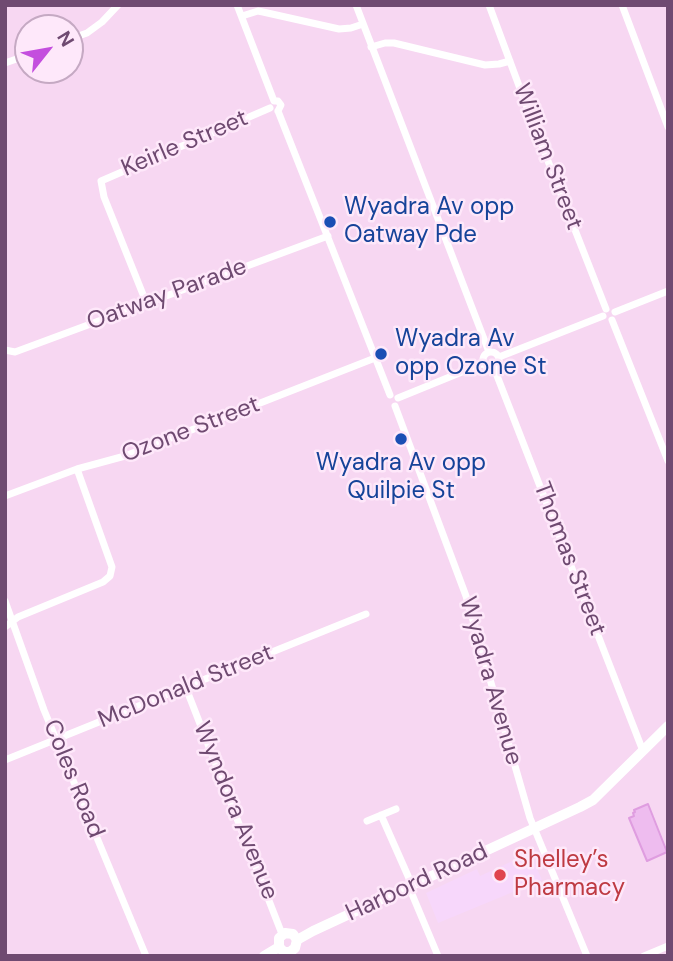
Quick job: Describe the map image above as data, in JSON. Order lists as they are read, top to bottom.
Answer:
{
  "streets": {
    "main road": ["Harbord Road"],
    "street": [
      "Keirle Street",
      "William Street",
      "Oatway Parade",
      "Ozone Street",
      "Thomas Street",
      "Wyadra Avenue",
      "McDonald Street",
      "Coles Road",
      "Wyndora Avenue"
    ]
  },
  "crossings": [
    ["Keirle Street", "Oatway Parade"],
    ["Keirle Street", "Wyadra Avenue"],
    ["Oatway Parade", "Wyadra Avenue"],
    ["Ozone Street", "Wyadra Avenue"],
    ["Thomas Street", "Harbord Road"],
    ["Wyadra Avenue", "Harbord Road"],
    ["McDonald Street", "Coles Road"],
    ["McDonald Street", "Wyndora Avenue"],
    ["Wyndora Avenue", "Harbord Road"]
  ],
  "places": [
    "Wyadra Av opp Oatway Pde",
    "Wyadra Av opp Ozone St",
    "Wyadra Av opp Quilpie St",
    "Shelley’s Pharmacy"
  ],
  "north": "top right"
}
